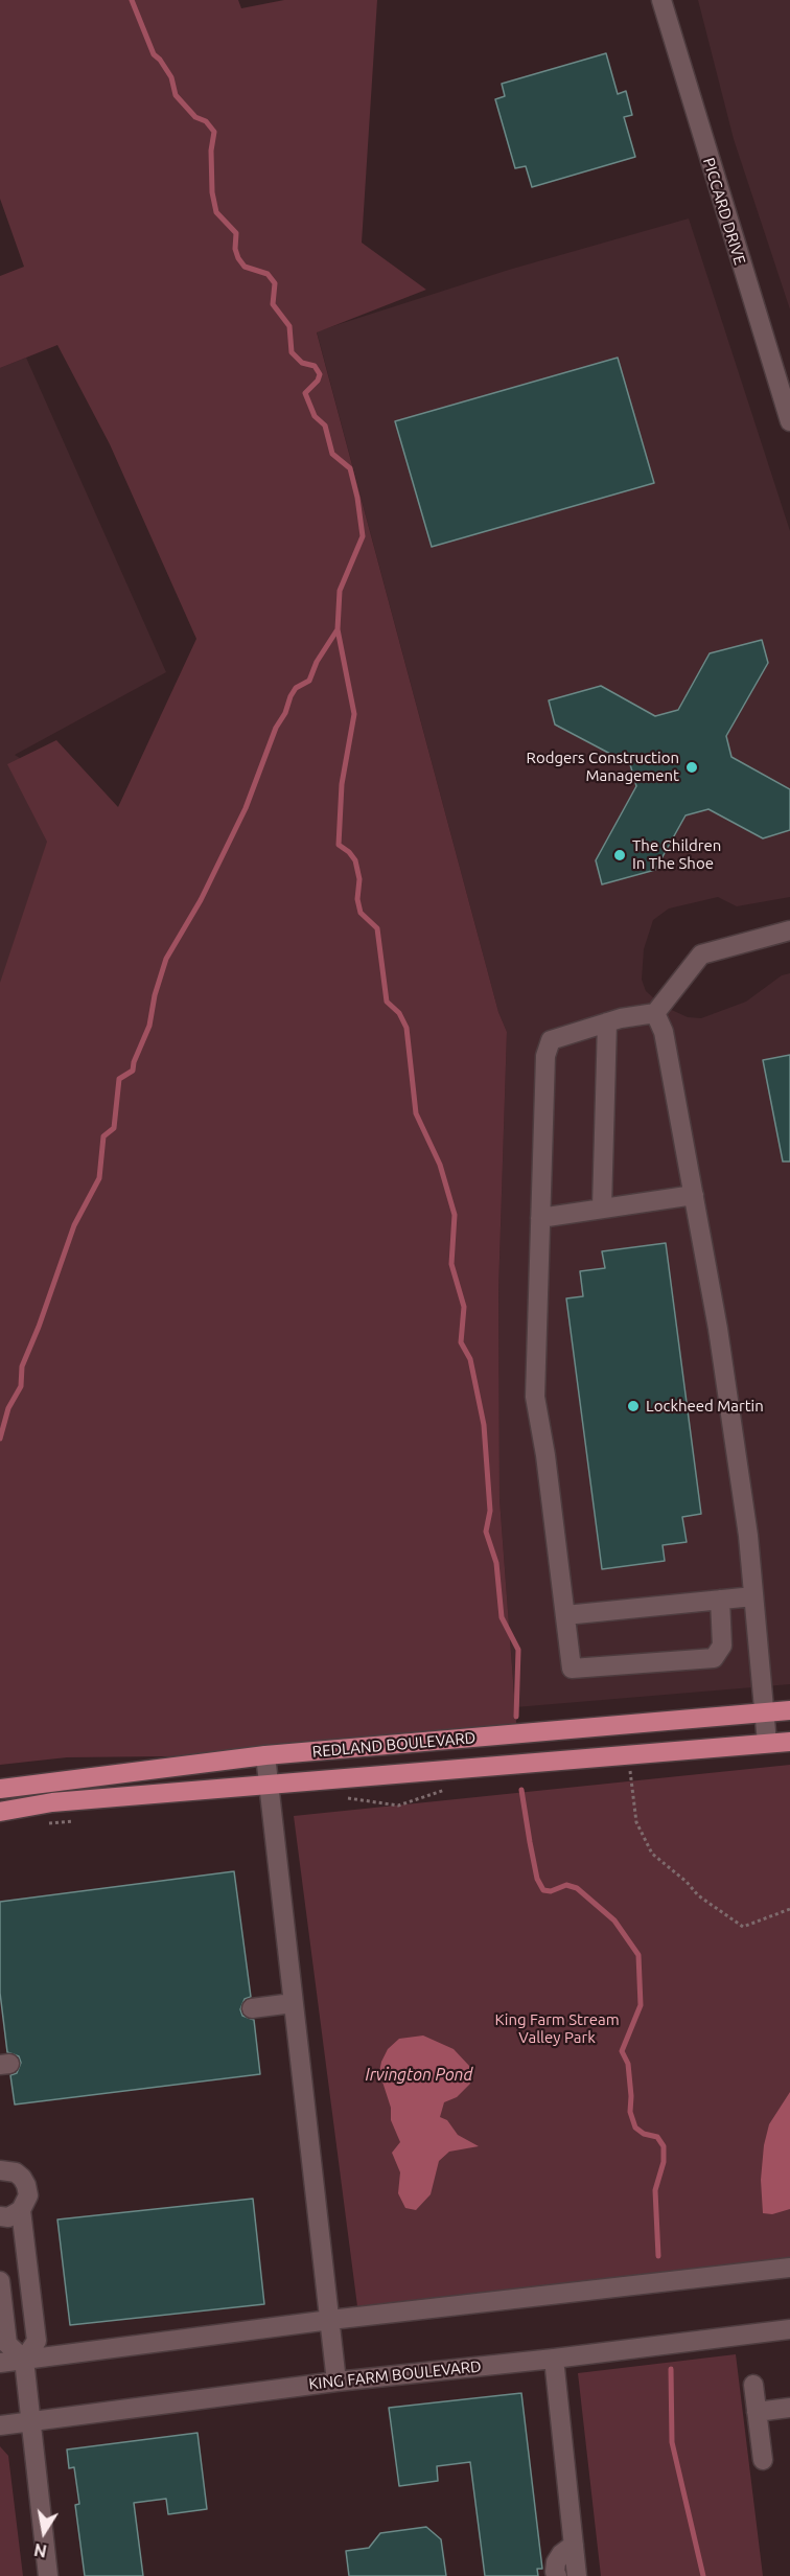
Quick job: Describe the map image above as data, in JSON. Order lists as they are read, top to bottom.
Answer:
{
  "streets": {
    "main road": ["REDLAND BOULEVARD"],
    "street": ["PICCARD DRIVE", "KING FARM BOULEVARD"]
  },
  "water": ["Irvington Pond"],
  "parks": ["King Farm Stream Valley Park"],
  "places": ["Rodgers Construction Management", "The Children In The Shoe", "Lockheed Martin"],
  "north": "bottom"
}
